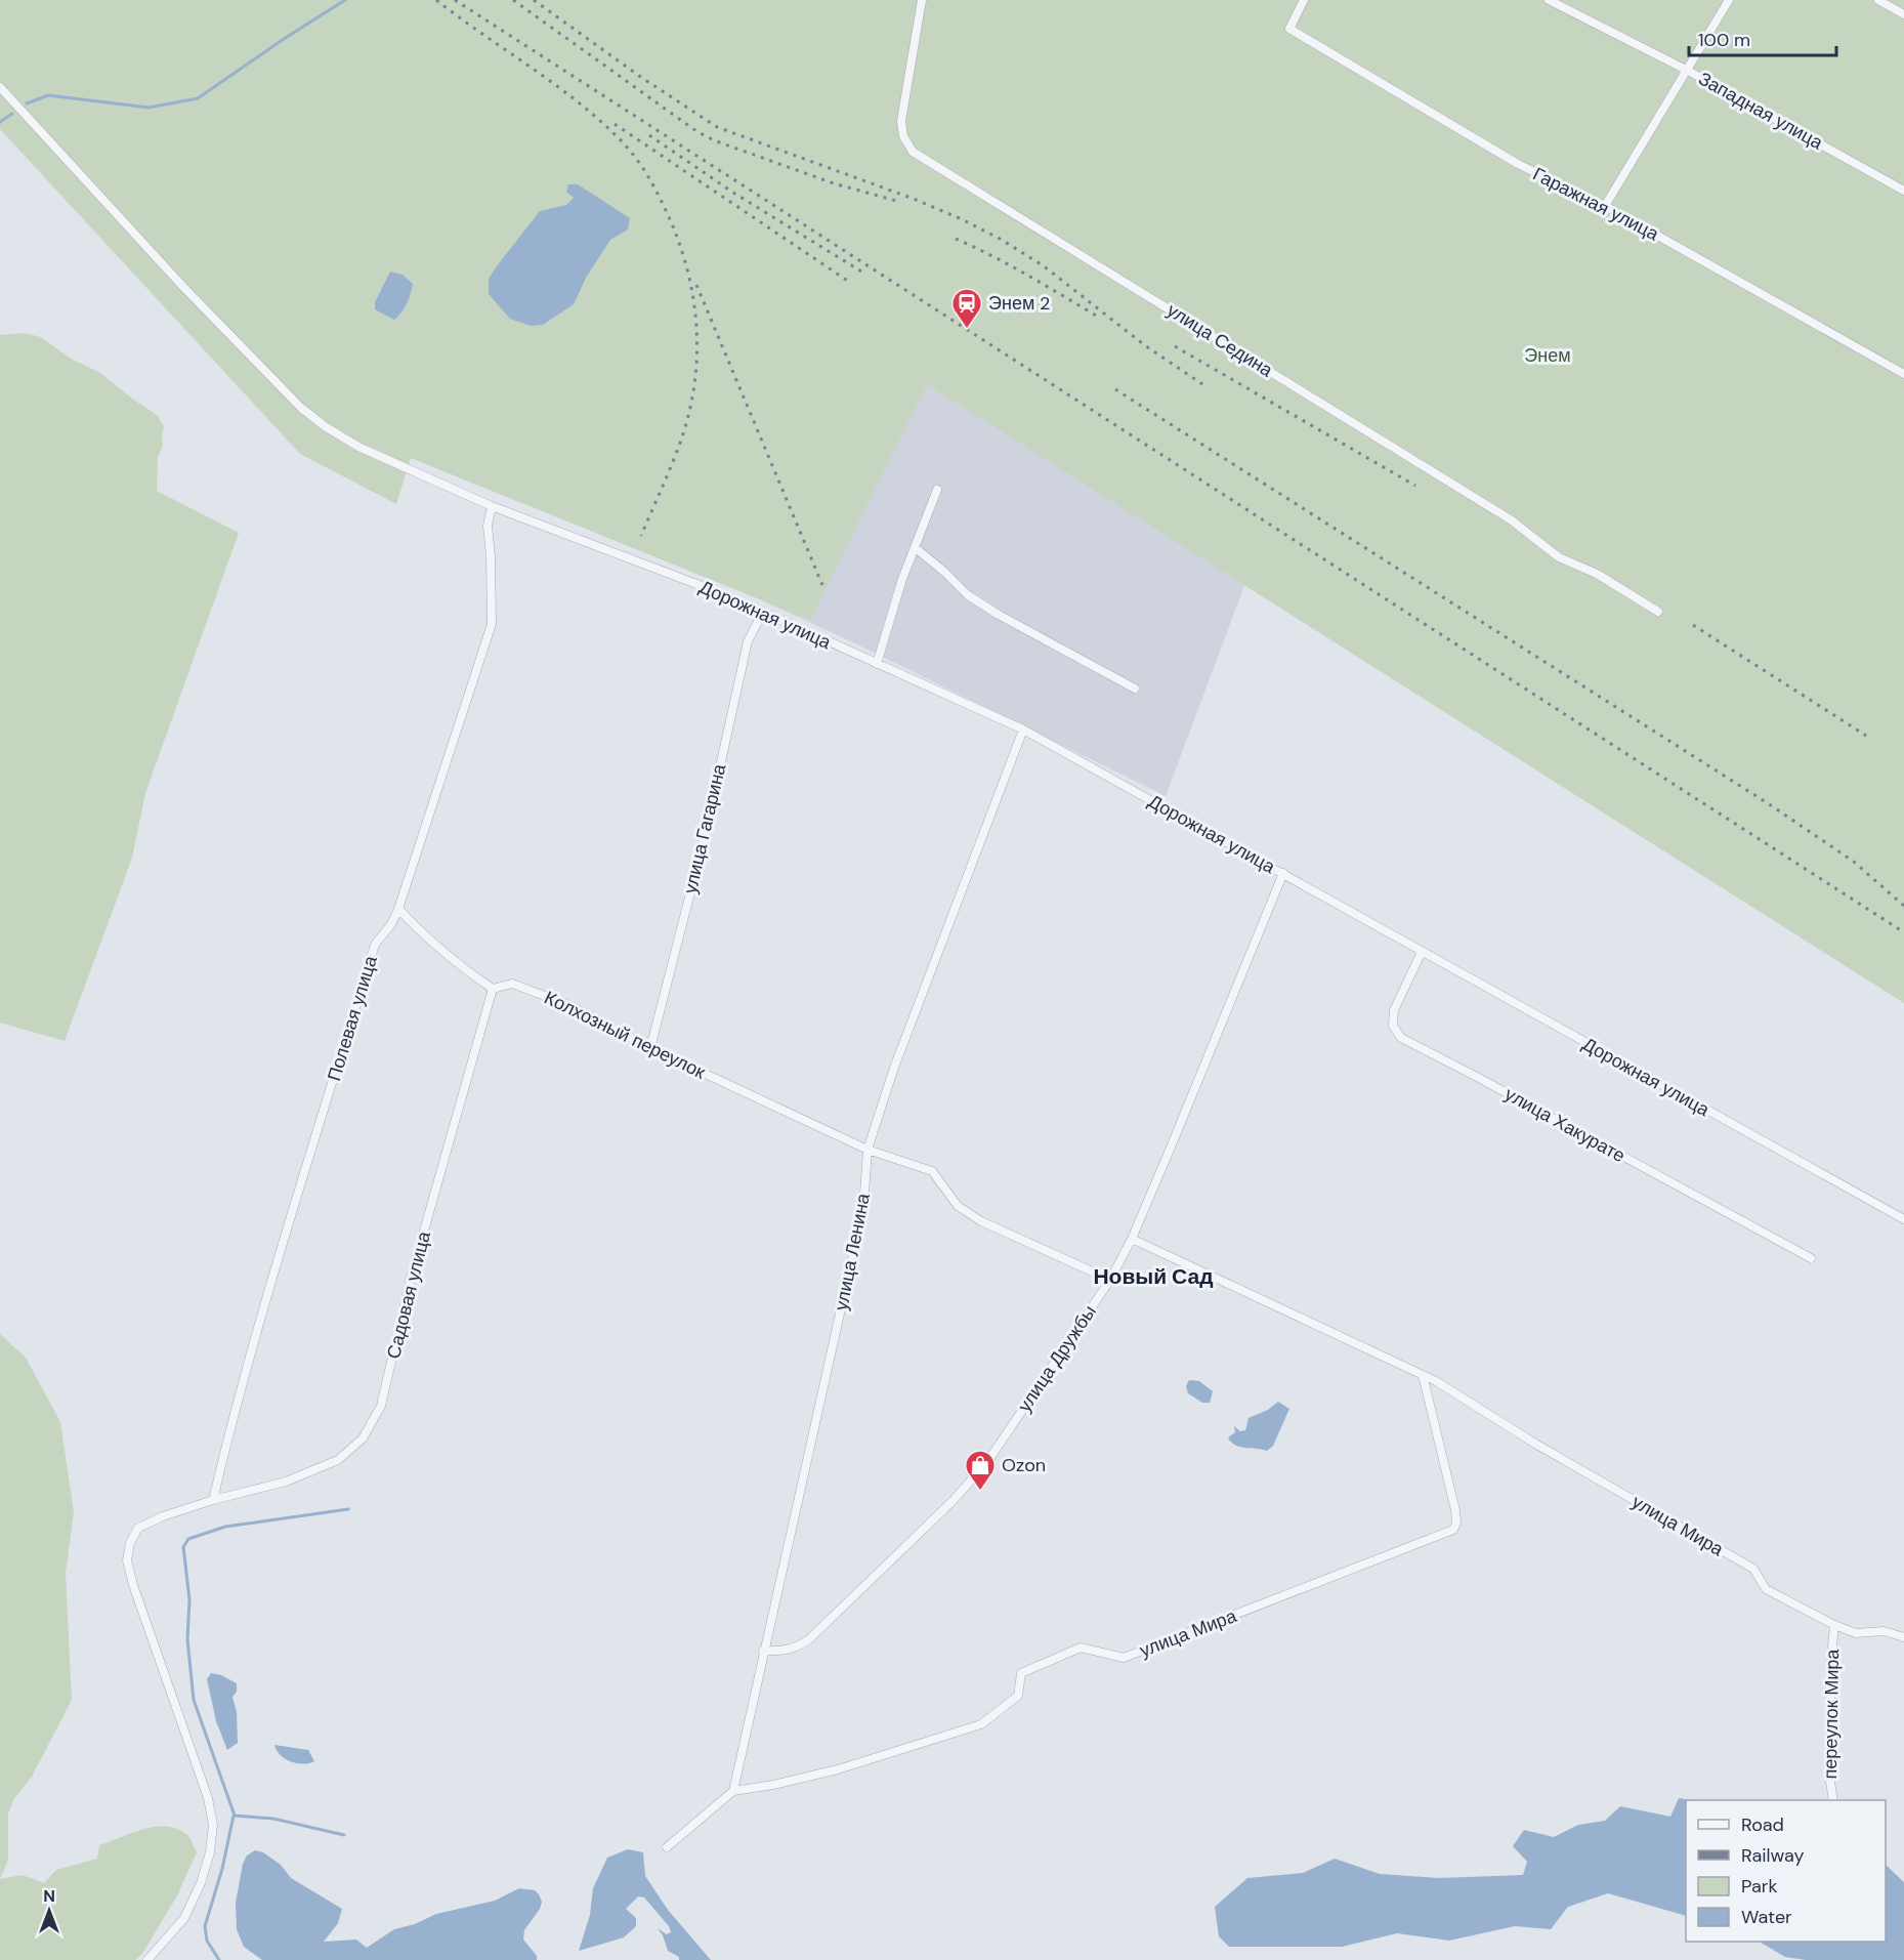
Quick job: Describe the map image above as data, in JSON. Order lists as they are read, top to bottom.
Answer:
{
  "streets": {
    "street": [
      "Западная улица",
      "Гаражная улица",
      "улица Седина",
      "Дорожная улица",
      "улица Гагарина",
      "Полевая улица",
      "Колхозный переулок",
      "улица Хакурате",
      "улица Ленина",
      "Садовая улица",
      "улица Дружбы",
      "улица Мира",
      "переулок Мира"
    ]
  },
  "crossings": [
    ["Дорожная улица", "улица Гагарина"],
    ["Дорожная улица", "Полевая улица"],
    ["Дорожная улица", "улица Хакурате"],
    ["Дорожная улица", "улица Ленина"],
    ["Дорожная улица", "улица Дружбы"],
    ["улица Гагарина", "Колхозный переулок"],
    ["Полевая улица", "Садовая улица"],
    ["Колхозный переулок", "улица Ленина"],
    ["Колхозный переулок", "Садовая улица"],
    ["улица Ленина", "улица Дружбы"],
    ["улица Ленина", "улица Мира"],
    ["улица Дружбы", "улица Мира"],
    ["улица Мира", "переулок Мира"]
  ],
  "districts": ["Новый Сад"],
  "parks": ["Энем"],
  "places": {
    "station": ["Энем 2"],
    "shop": ["Ozon"]
  },
  "legend": [
    "Road",
    "Railway",
    "Park",
    "Water"
  ],
  "scale_bar": "100 m",
  "north": "top"
}
